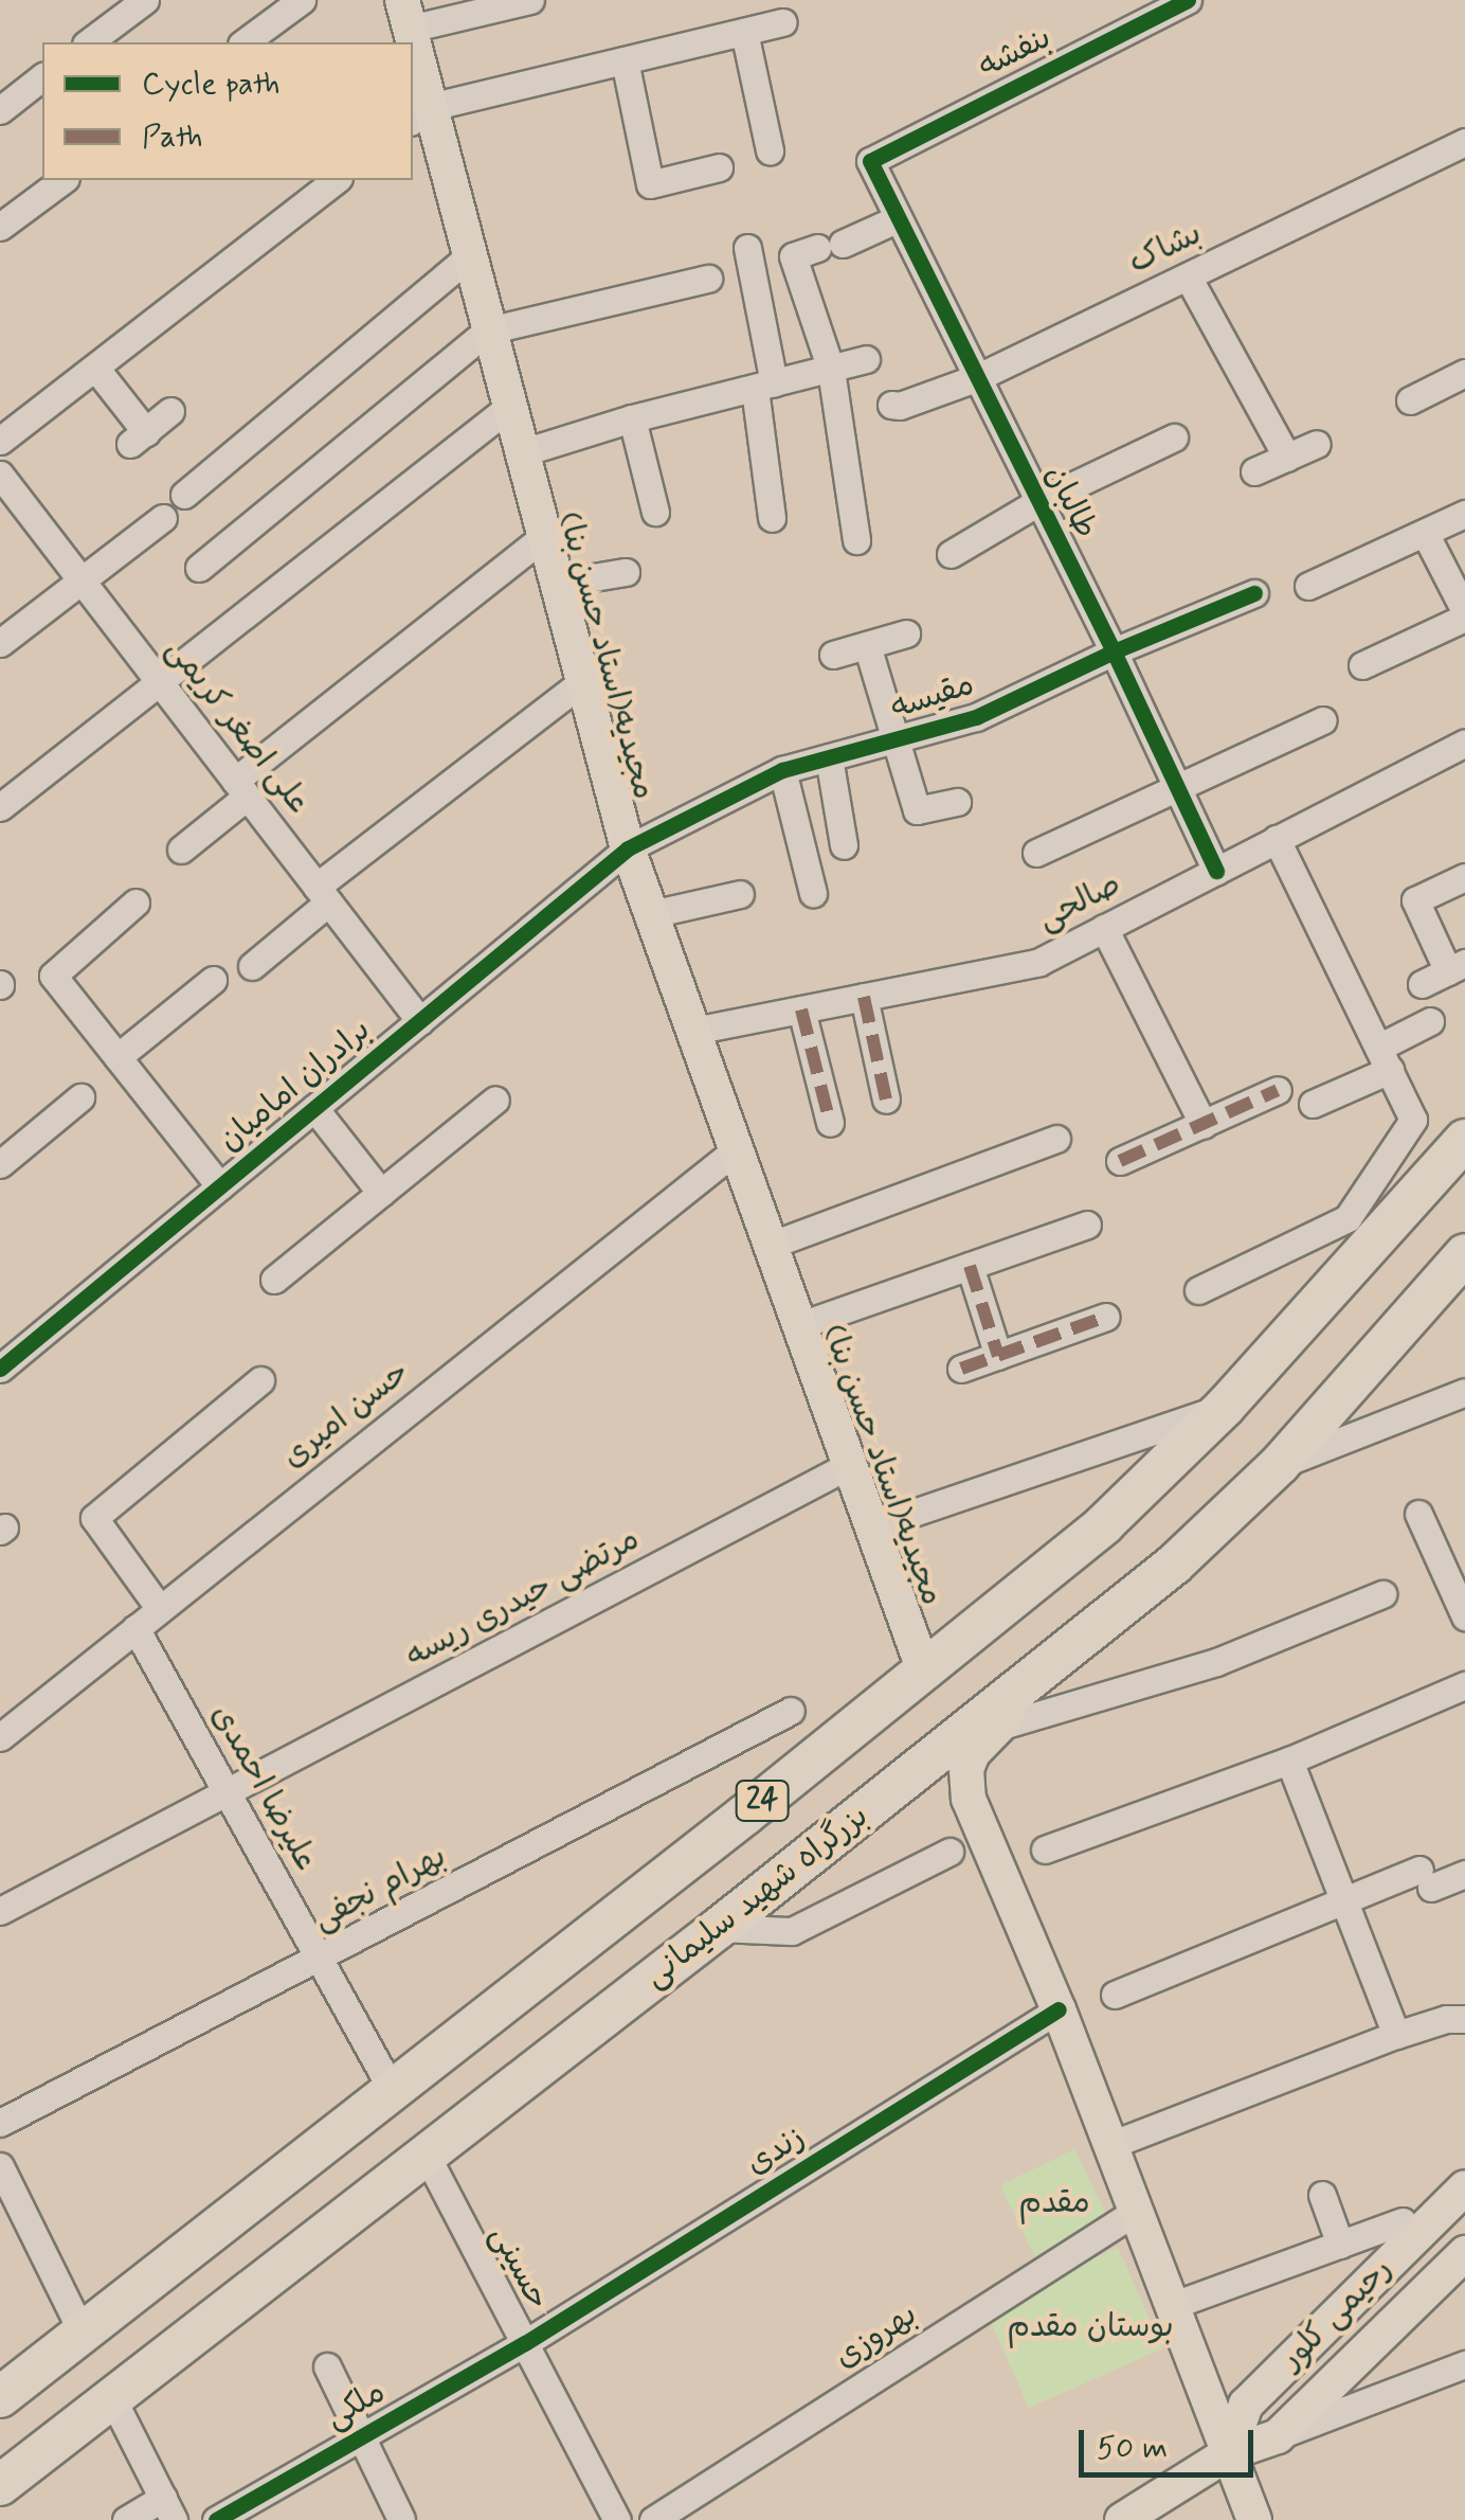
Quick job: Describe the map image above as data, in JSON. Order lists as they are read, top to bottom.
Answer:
{
  "streets": {
    "highway": ["24", "بزرگراه شهید سلیمانی"],
    "main road": ["مجیدیه(استاد حسن بنا)", "رحیمی کلور"],
    "street": [
      "بنفشه",
      "بشاک",
      "طالبان",
      "مقیسه",
      "علی اصغر کریمی",
      "صالحی",
      "برادران امامیان",
      "حسن امیری",
      "مرتضی حیدری ریسه",
      "علیرضا احمدی",
      "بهرام نجفی",
      "زندی",
      "حسینی",
      "بهروزی",
      "ملکی"
    ]
  },
  "crossings": [
    ["بنفشه", "طالبان"],
    ["بشاک", "طالبان"],
    ["طالبان", "مقیسه"],
    ["طالبان", "صالحی"],
    ["مجیدیه(استاد حسن بنا)", "مقیسه"],
    ["مجیدیه(استاد حسن بنا)", "صالحی"],
    ["مجیدیه(استاد حسن بنا)", "برادران امامیان"],
    ["مجیدیه(استاد حسن بنا)", "حسن امیری"],
    ["مجیدیه(استاد حسن بنا)", "مرتضی حیدری ریسه"],
    ["مجیدیه(استاد حسن بنا)", "24"],
    ["مقیسه", "برادران امامیان"],
    ["علی اصغر کریمی", "برادران امامیان"],
    ["حسن امیری", "علیرضا احمدی"],
    ["مرتضی حیدری ریسه", "علیرضا احمدی"],
    ["علیرضا احمدی", "24"],
    ["علیرضا احمدی", "بهرام نجفی"],
    ["بزرگراه شهید سلیمانی", "حسینی"],
    ["زندی", "حسینی"],
    ["زندی", "ملکی"],
    ["حسینی", "ملکی"]
  ],
  "parks": ["مقدم", "بوستان مقدم"],
  "legend": ["Cycle path", "Path"],
  "scale_bar": "50 m"
}
